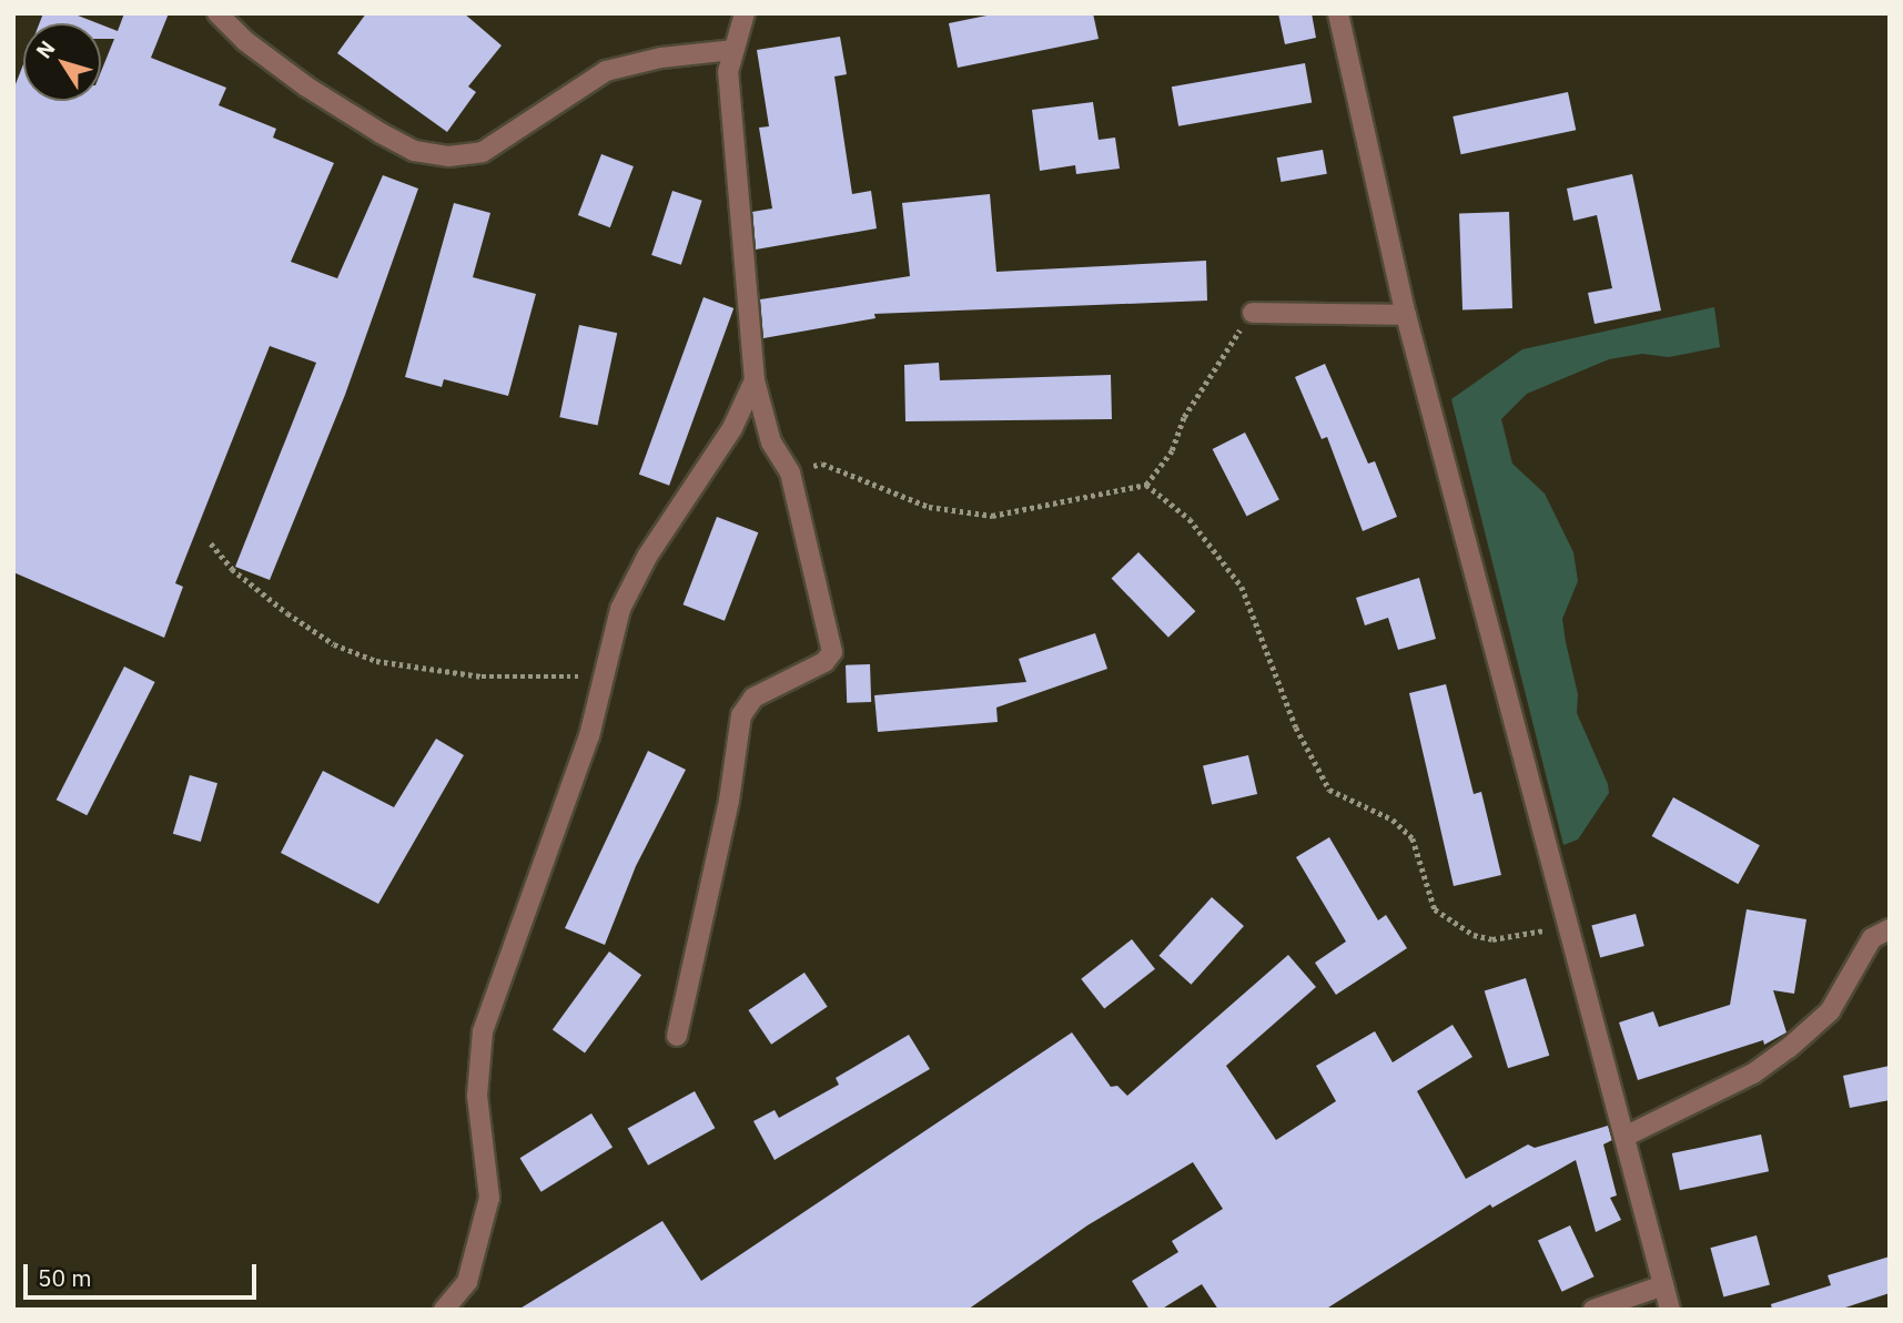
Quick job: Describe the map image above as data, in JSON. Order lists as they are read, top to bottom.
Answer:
{
  "scale_bar": "50 m",
  "north": "top left"
}
